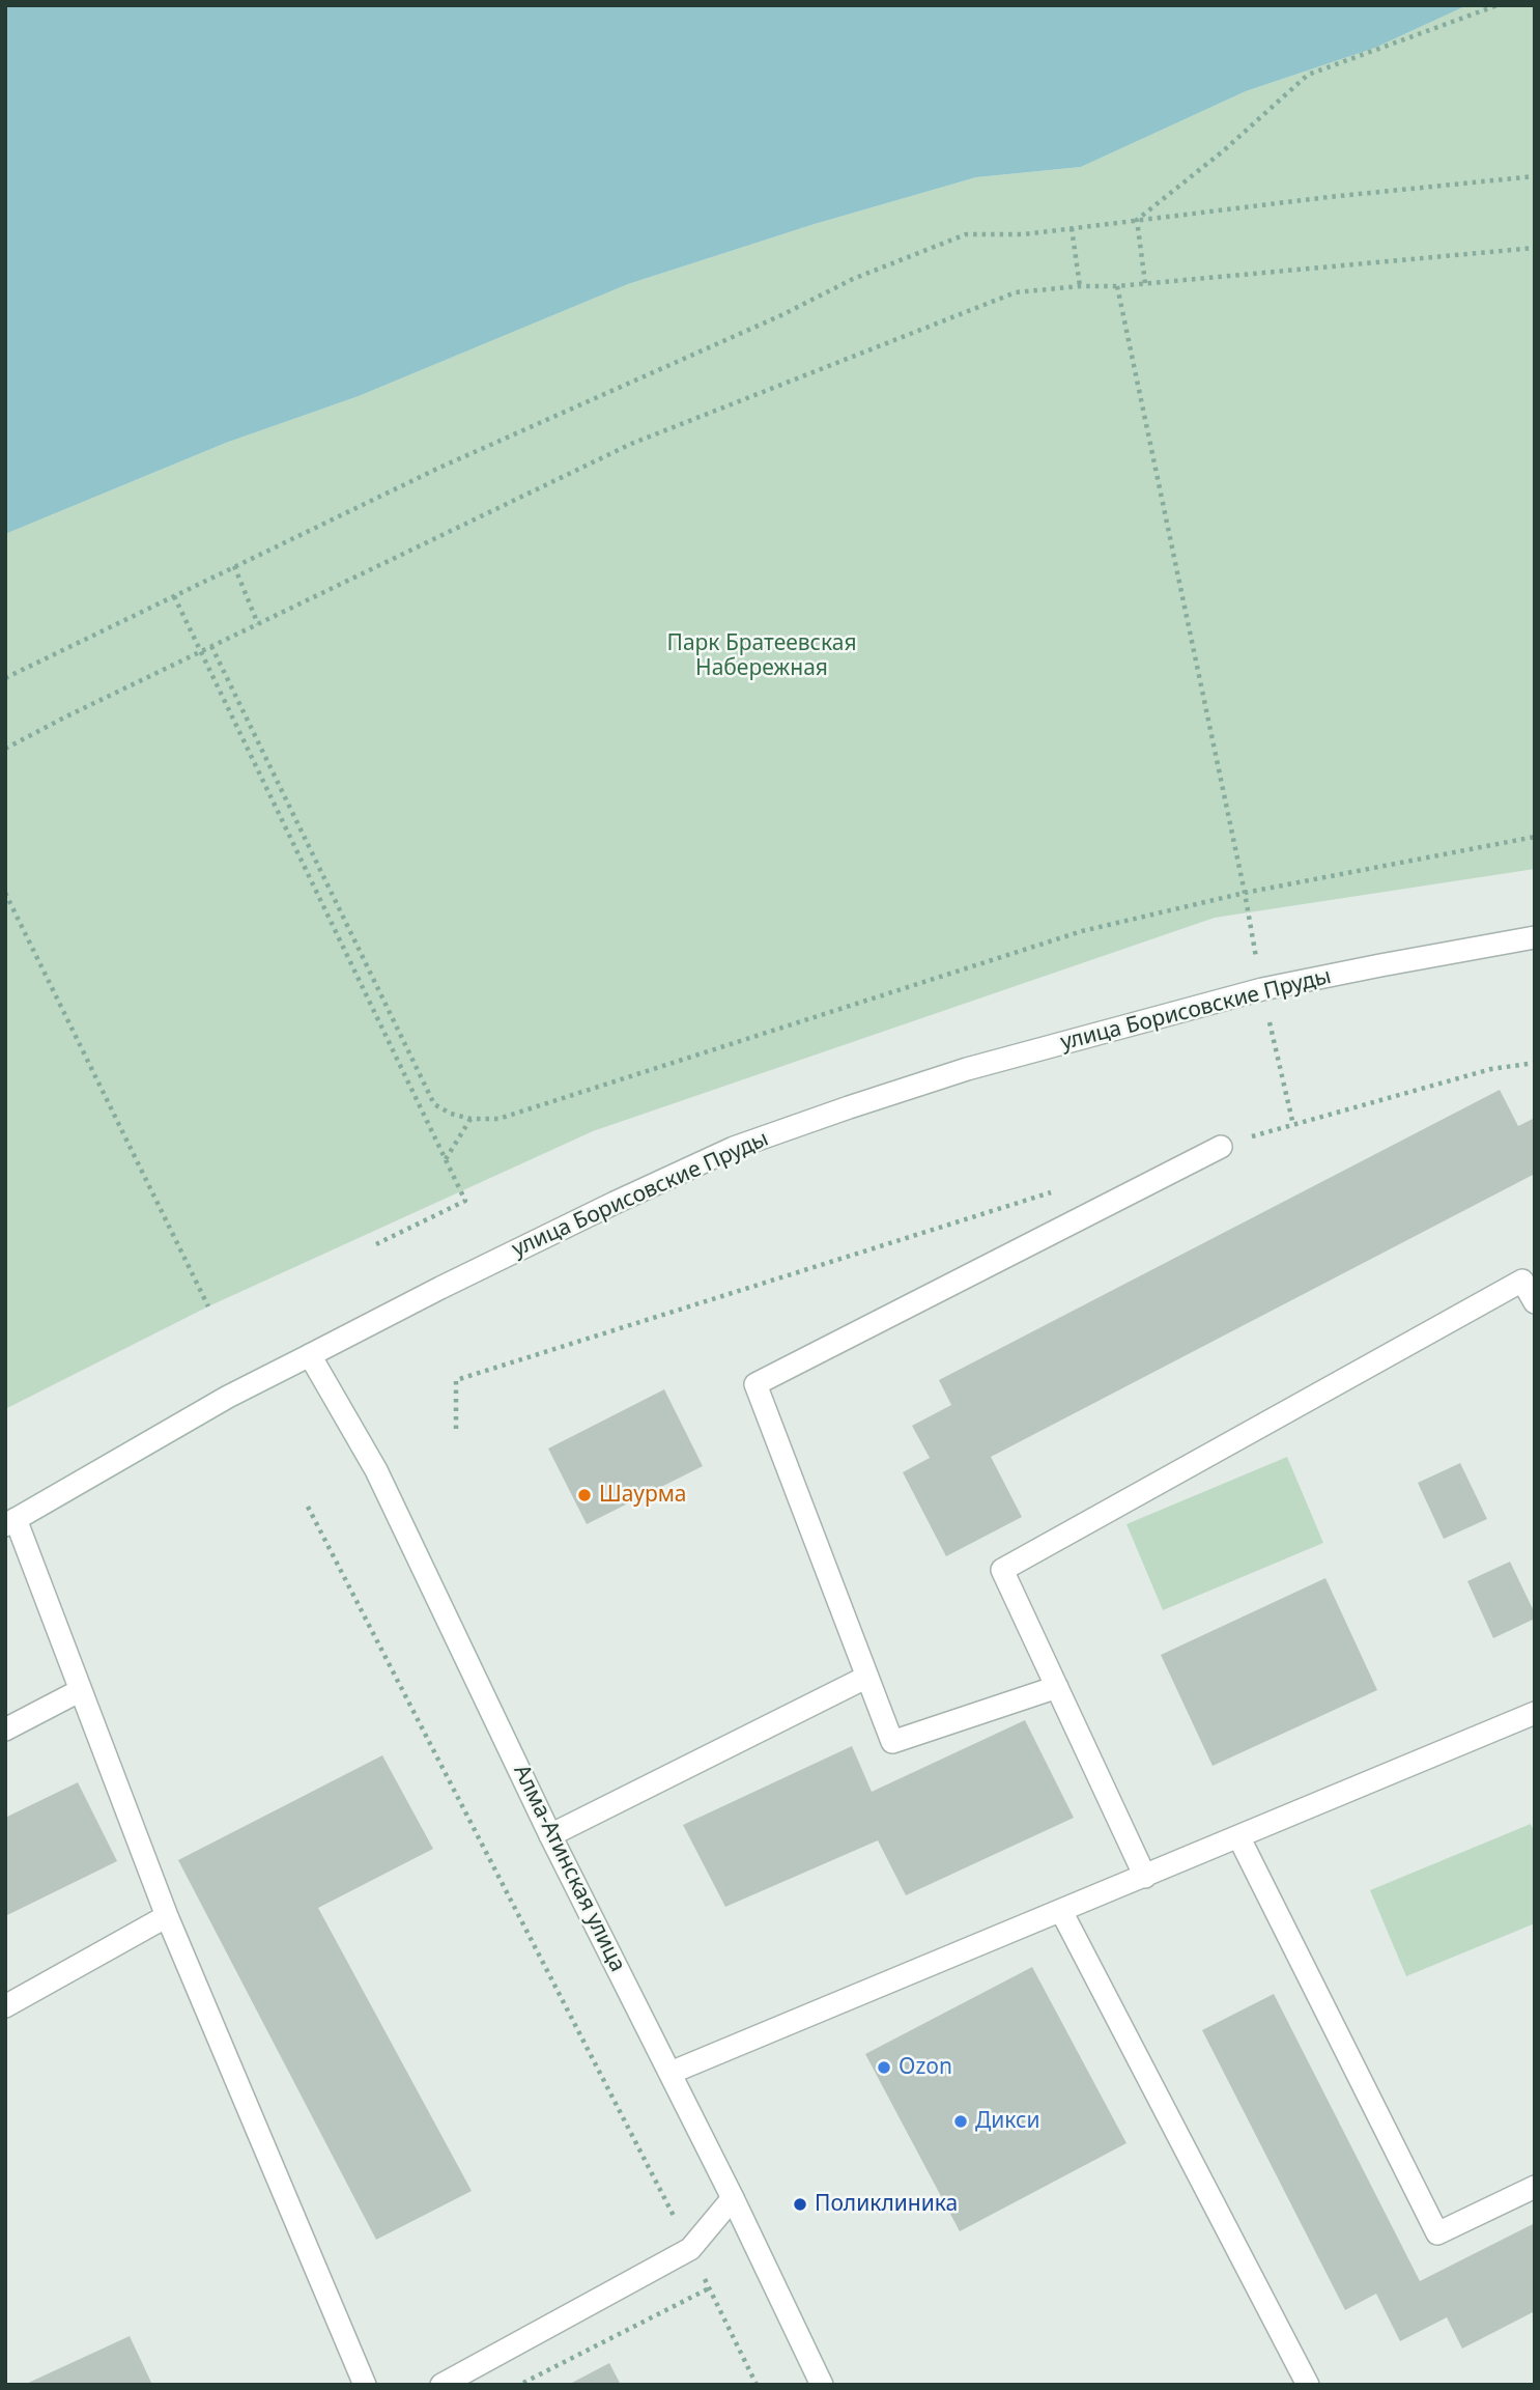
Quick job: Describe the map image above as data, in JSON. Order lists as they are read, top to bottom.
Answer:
{
  "streets": {
    "street": ["улица Борисовские Пруды", "Алма-Атинская улица"]
  },
  "crossings": [
    ["улица Борисовские Пруды", "Алма-Атинская улица"]
  ],
  "parks": ["Парк Братеевская Набережная"],
  "places": [
    "Шаурма",
    "Ozon",
    "Дикси",
    "Поликлиника"
  ]
}
